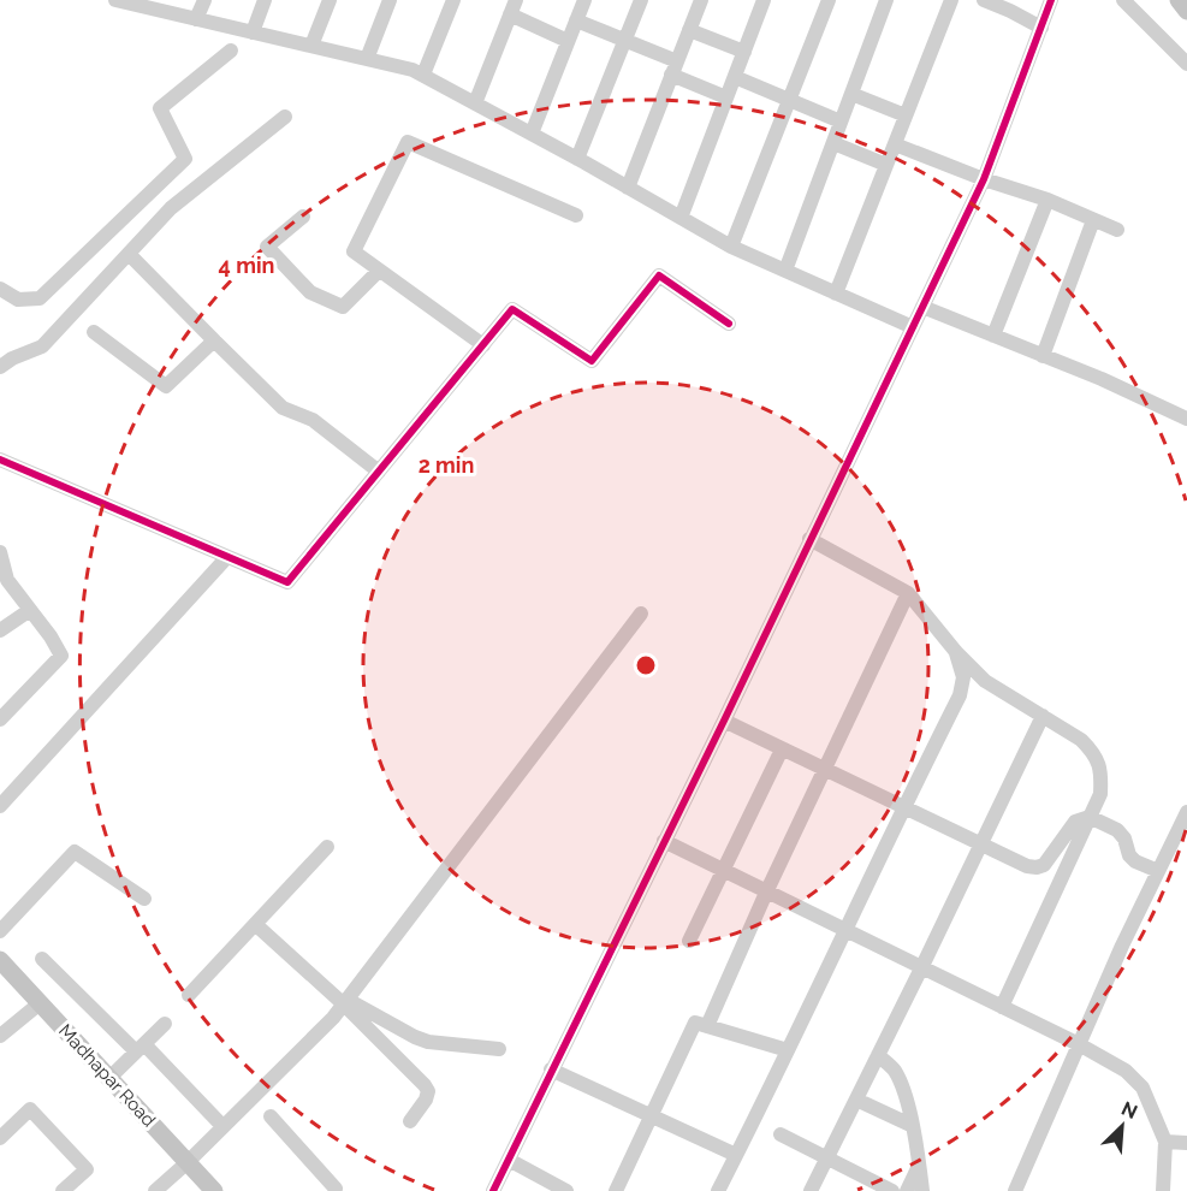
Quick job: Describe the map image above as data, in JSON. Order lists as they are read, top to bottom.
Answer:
{
  "streets": {
    "main road": ["Madhapar Road"]
  },
  "north": "top right",
  "rings": ["4 min", "2 min"]
}
